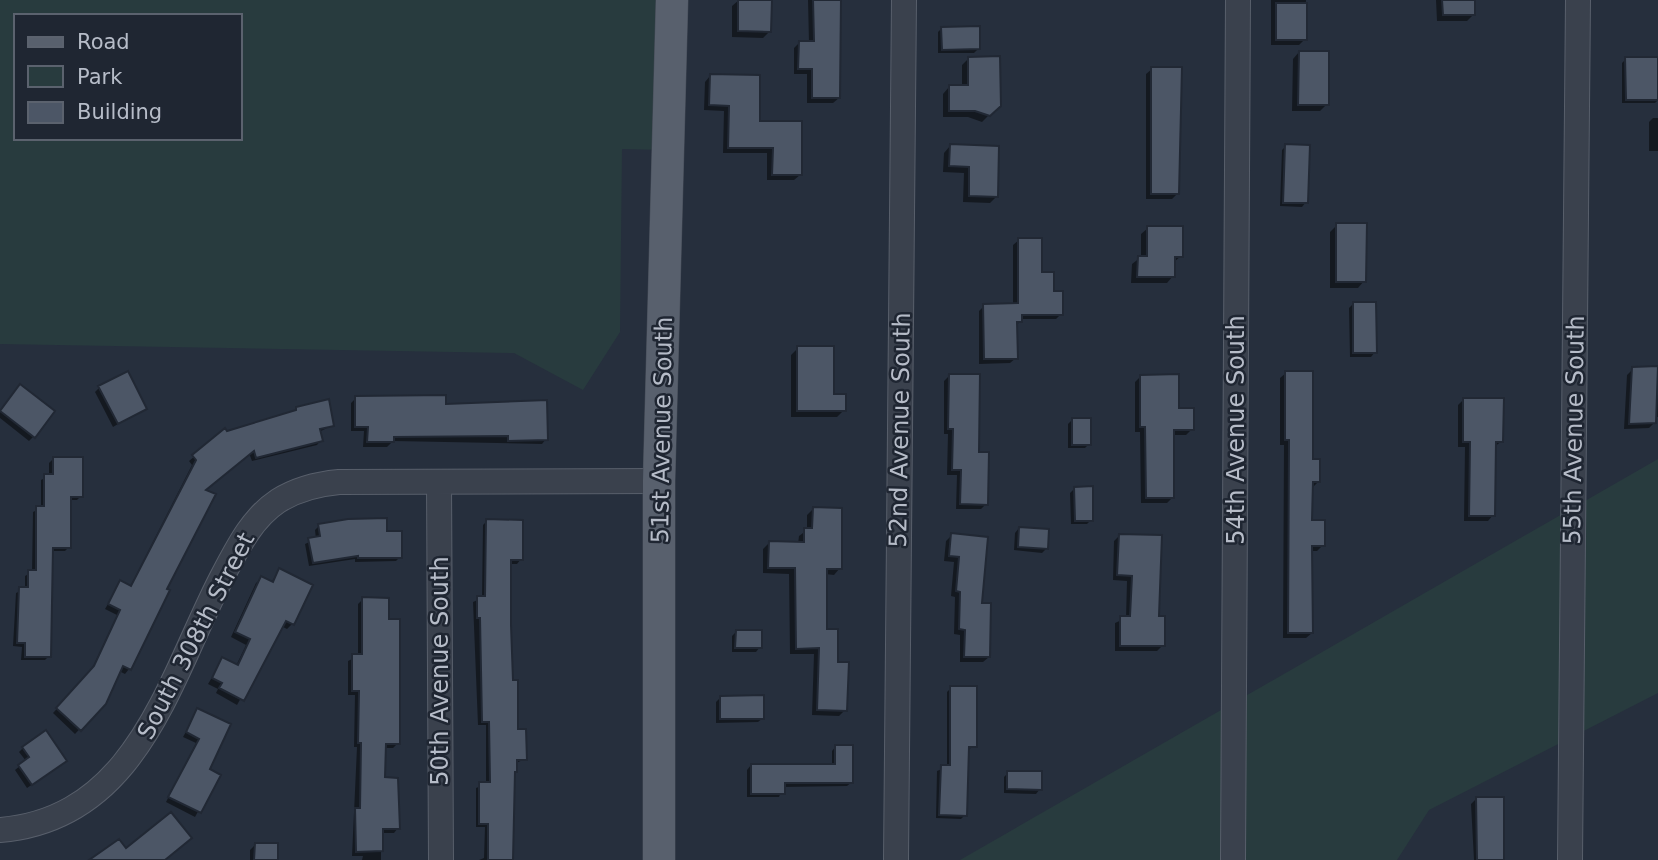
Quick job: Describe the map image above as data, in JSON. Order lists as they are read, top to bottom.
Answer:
{
  "streets": {
    "main road": ["51st Avenue South"],
    "street": [
      "52nd Avenue South",
      "54th Avenue South",
      "55th Avenue South",
      "South 308th Street",
      "50th Avenue South"
    ]
  },
  "crossings": [
    ["51st Avenue South", "South 308th Street"],
    ["South 308th Street", "50th Avenue South"]
  ],
  "legend": ["Road", "Park", "Building"]
}
